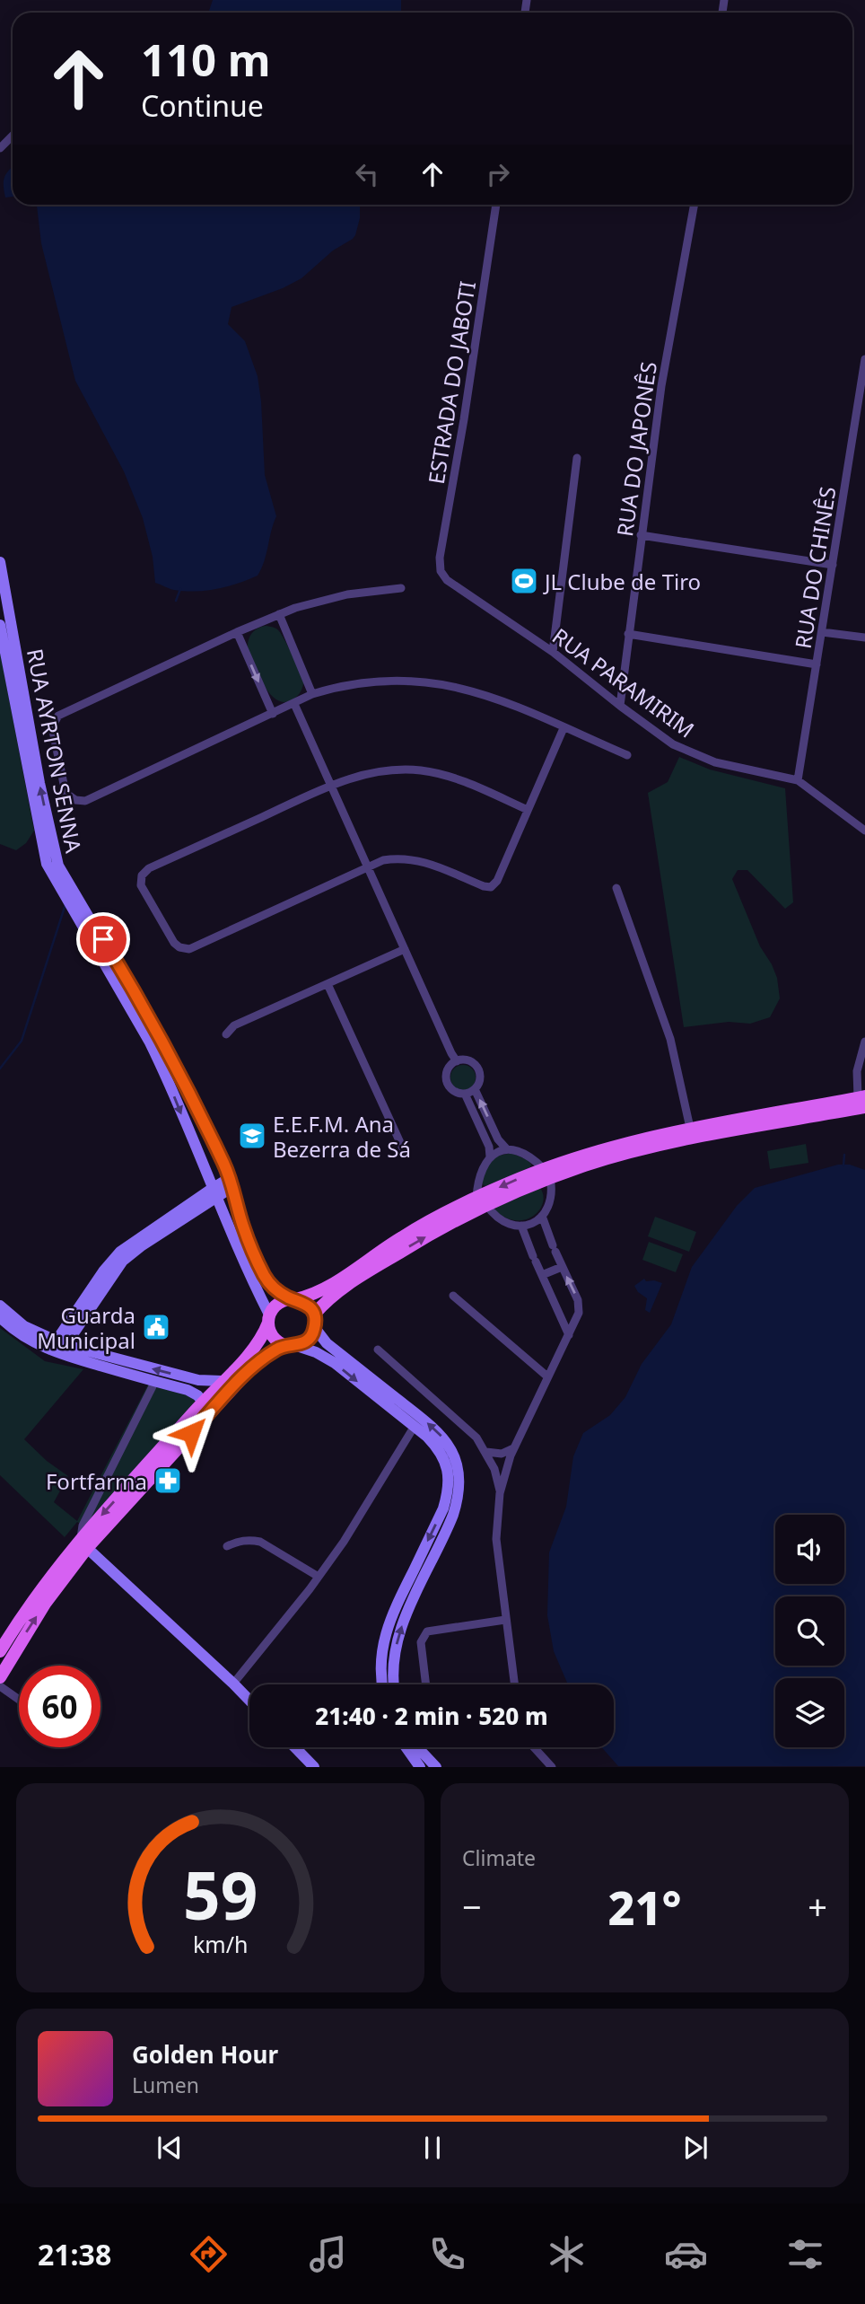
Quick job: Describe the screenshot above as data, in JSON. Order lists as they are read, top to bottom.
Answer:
{
  "streets": {
    "street": [
      "ESTRADA DO JABOTI",
      "RUA DO JAPONÊS",
      "RUA DO CHINÊS",
      "RUA PARAMIRIM",
      "RUA AYRTON SENNA"
    ]
  },
  "crossings": [
    ["ESTRADA DO JABOTI", "RUA PARAMIRIM"],
    ["RUA DO JAPONÊS", "RUA PARAMIRIM"],
    ["RUA DO CHINÊS", "RUA PARAMIRIM"]
  ],
  "places": {
    "sports": ["JL Clube de Tiro"],
    "school or university": ["E.E.F.M. Ana Bezerra de Sá"],
    "public building": ["Guarda Municipal"],
    "pharmacy": ["Fortfarma"]
  },
  "page": {
    "turn": ["110 m", "Continue"],
    "limit": "60",
    "trip": "21:40 · 2 min · 520 m",
    "tile": "Climate",
    "heat": ["−", "21°", "+"],
    "song": ["Golden Hour", "Lumen"],
    "tabs": "21:38",
    "gauge": ["59", "km/h"]
  }
}
